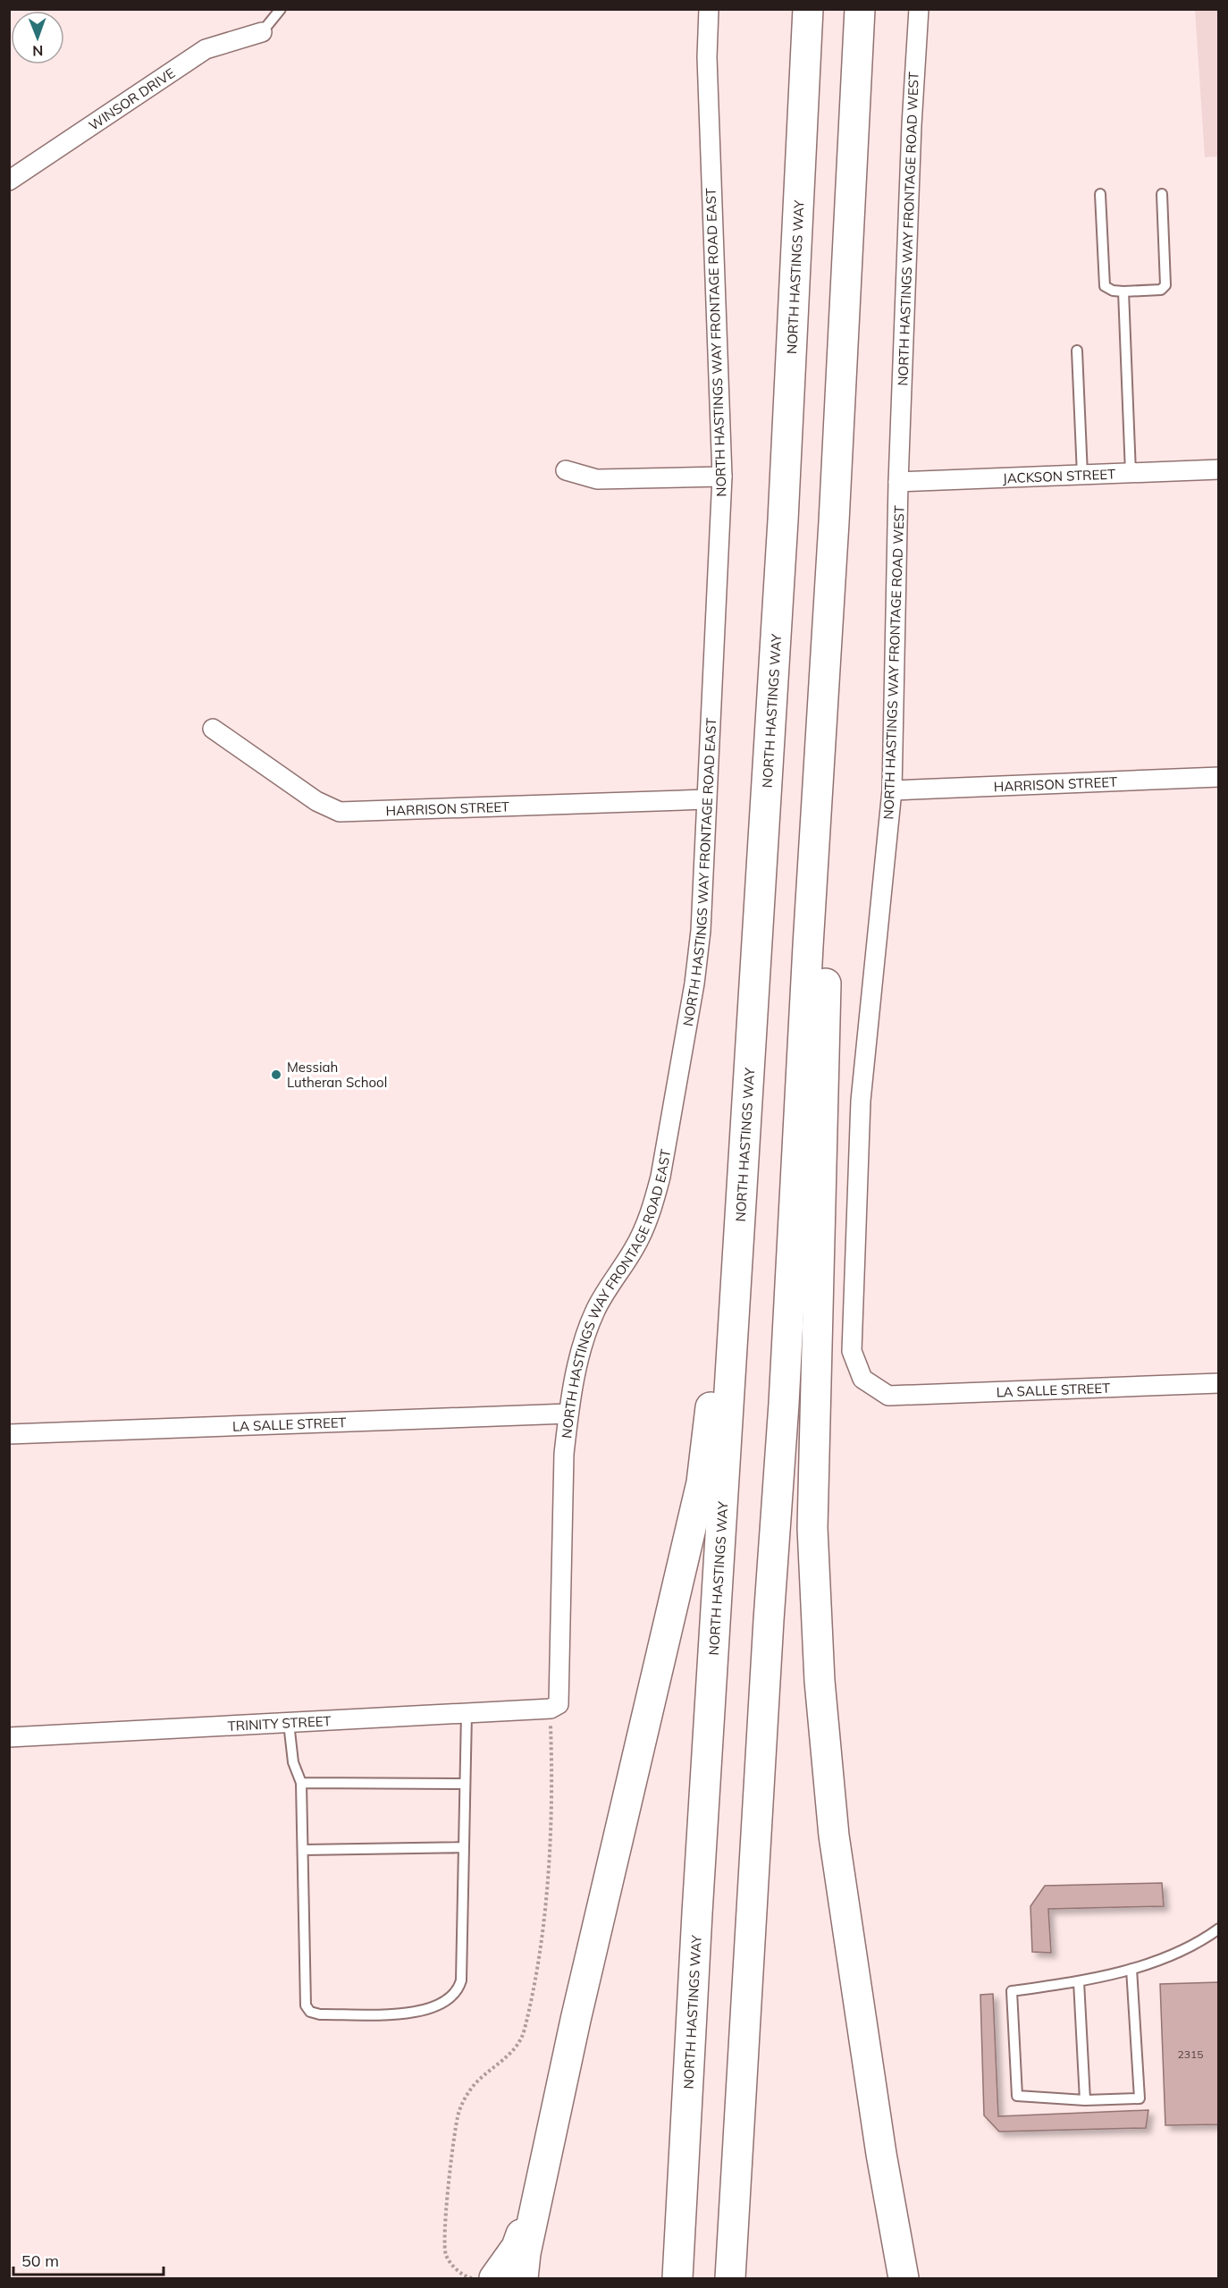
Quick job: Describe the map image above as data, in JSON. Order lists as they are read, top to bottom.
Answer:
{
  "streets": {
    "main road": ["NORTH HASTINGS WAY"],
    "street": [
      "WINSOR DRIVE",
      "NORTH HASTINGS WAY FRONTAGE ROAD WEST",
      "NORTH HASTINGS WAY FRONTAGE ROAD EAST",
      "JACKSON STREET",
      "HARRISON STREET",
      "LA SALLE STREET",
      "TRINITY STREET"
    ]
  },
  "crossings": [
    ["NORTH HASTINGS WAY FRONTAGE ROAD WEST", "JACKSON STREET"],
    ["NORTH HASTINGS WAY FRONTAGE ROAD WEST", "HARRISON STREET"],
    ["NORTH HASTINGS WAY FRONTAGE ROAD WEST", "LA SALLE STREET"],
    ["NORTH HASTINGS WAY FRONTAGE ROAD EAST", "HARRISON STREET"],
    ["NORTH HASTINGS WAY FRONTAGE ROAD EAST", "LA SALLE STREET"],
    ["NORTH HASTINGS WAY FRONTAGE ROAD EAST", "TRINITY STREET"]
  ],
  "places": ["Messiah Lutheran School"],
  "house_numbers": ["2315"],
  "scale_bar": "50 m",
  "north": "bottom"
}
